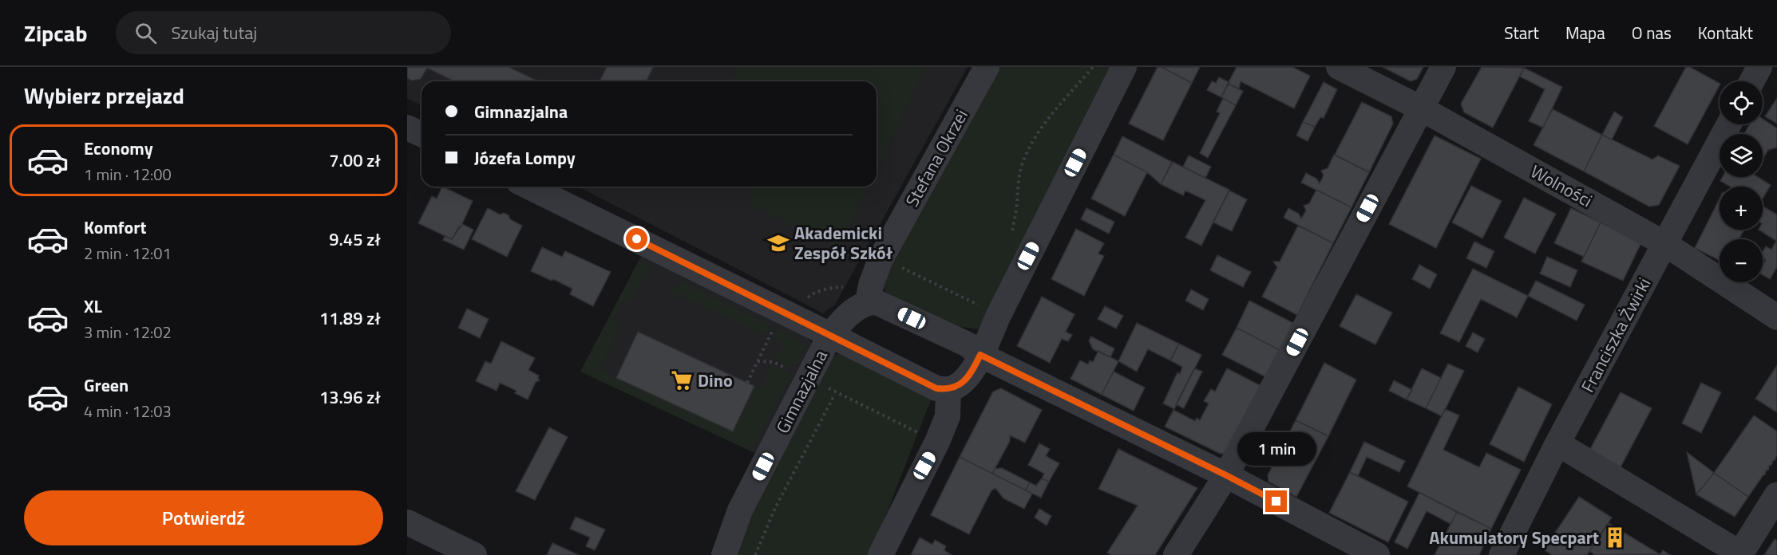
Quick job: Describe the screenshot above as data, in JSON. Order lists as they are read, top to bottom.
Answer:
{
  "streets": {
    "street": [
      "Stefana Okrzei",
      "Wolności",
      "Franciszka Żwirki",
      "Gimnazjalna"
    ]
  },
  "crossings": [
    ["Wolności", "Franciszka Żwirki"]
  ],
  "places": {
    "school or university": ["Akademicki Zespół Szkół"],
    "supermarket": ["Dino"],
    "building": ["Akumulatory Specpart"]
  },
  "page": {
    "header": "Zipcab",
    "search": "Szukaj tutaj",
    "nav": [
      "Start",
      "Mapa",
      "O nas",
      "Kontakt"
    ],
    "heading": "Wybierz przejazd",
    "map_buttons": ["+", "−"],
    "banner": ["Gimnazjalna", "Józefa Lompy"],
    "list": [
      {
        "name": "Economy",
        "note": "1 min · 12:00",
        "value": "7.00 zł"
      },
      {
        "name": "Komfort",
        "note": "2 min · 12:01",
        "value": "9.45 zł"
      },
      {
        "name": "XL",
        "note": "3 min · 12:02",
        "value": "11.89 zł"
      },
      {
        "name": "Green",
        "note": "4 min · 12:03",
        "value": "13.96 zł"
      }
    ],
    "bubble": "1 min",
    "buttons": "Potwierdź"
  }
}
